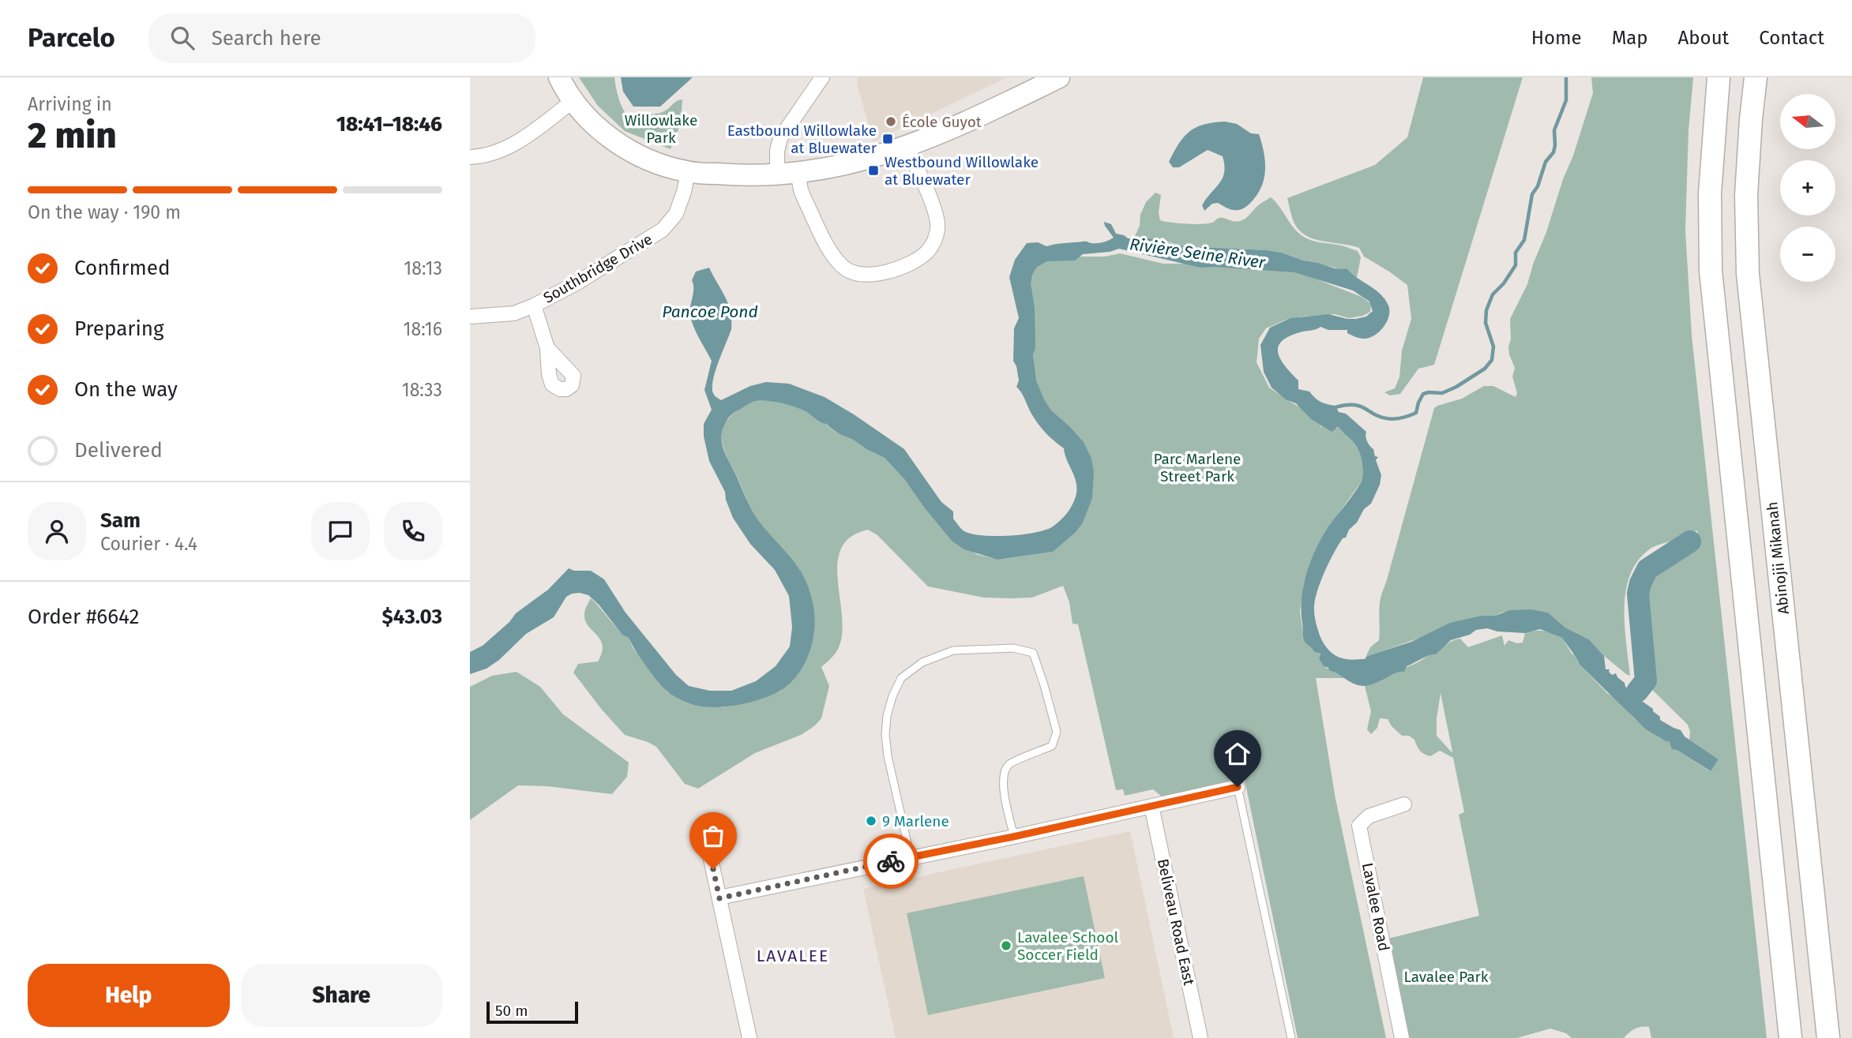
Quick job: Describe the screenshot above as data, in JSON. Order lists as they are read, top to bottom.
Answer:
{
  "streets": {
    "main road": ["Abinojii Mikanah"],
    "street": ["Southbridge Drive", "Lavalee Road", "Beliveau Road East"]
  },
  "districts": ["LAVALEE"],
  "water": ["Rivière Seine River", "Pancoe Pond"],
  "parks": ["Willowlake Park", "Parc Marlene Street Park", "Lavalee Park"],
  "places": {
    "other": ["École Guyot", "9 Marlene", "Lavalee School Soccer Field"],
    "transit": ["Eastbound Willowlake at Bluewater", "Westbound Willowlake at Bluewater"]
  },
  "scale_bar": "50 m",
  "north": "left",
  "page": {
    "header": "Parcelo",
    "search": "Search here",
    "nav": [
      "Home",
      "Map",
      "About",
      "Contact"
    ],
    "heading": ["2 min", "Arriving in", "18:41–18:46"],
    "panel": [
      "Sam",
      "Courier · 4.4",
      "Order #6642",
      "$43.03"
    ],
    "map_buttons": ["+", "−"],
    "bar": "On the way · 190 m",
    "list": [
      ["Confirmed", "18:13"],
      ["Preparing", "18:16"],
      ["On the way", "18:33"],
      "Delivered"
    ],
    "buttons": ["Help", "Share"],
    "scale": "50 m"
  }
}
